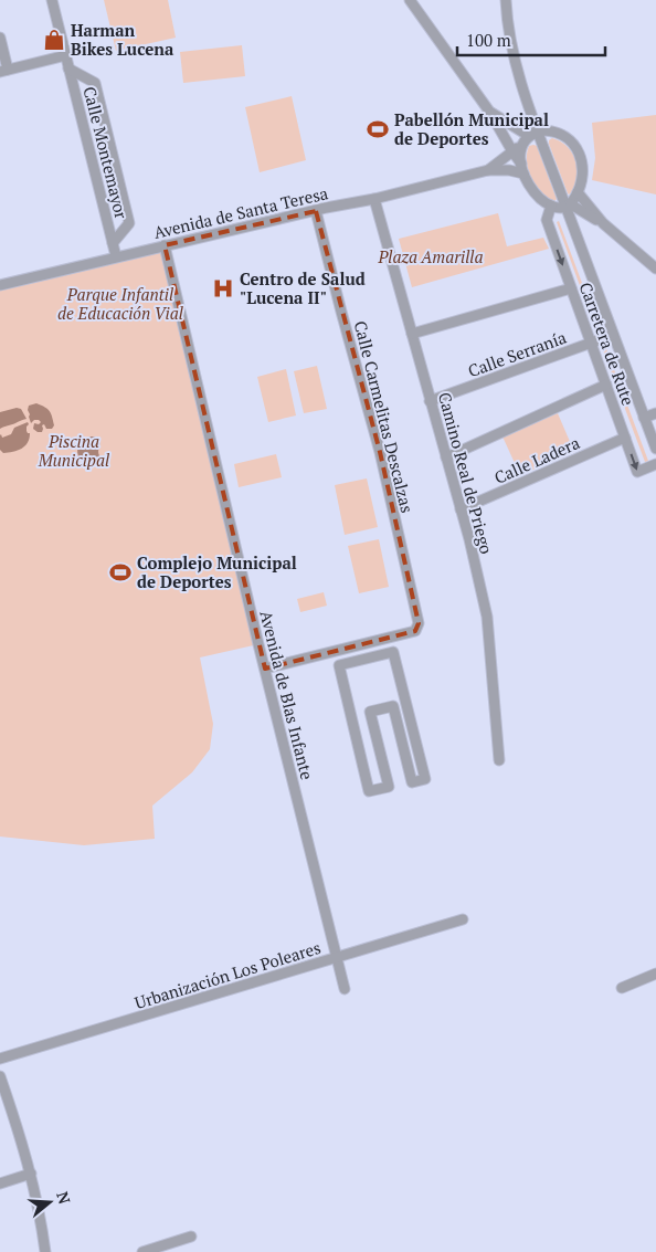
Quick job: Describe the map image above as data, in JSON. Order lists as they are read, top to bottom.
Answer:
{
  "streets": {
    "street": [
      "Calle Montemayor",
      "Avenida de Santa Teresa",
      "Carretera de Rute",
      "Calle Serranía",
      "Calle Carmelitas Descalzas",
      "Calle Ladera",
      "Camino Real de Priego",
      "Avenida de Blas Infante",
      "Urbanización Los Poleares"
    ]
  },
  "crossings": [
    ["Calle Montemayor", "Avenida de Santa Teresa"],
    ["Avenida de Santa Teresa", "Carretera de Rute"],
    ["Avenida de Santa Teresa", "Calle Carmelitas Descalzas"],
    ["Avenida de Santa Teresa", "Camino Real de Priego"],
    ["Avenida de Santa Teresa", "Avenida de Blas Infante"],
    ["Carretera de Rute", "Calle Serranía"],
    ["Carretera de Rute", "Calle Ladera"],
    ["Calle Serranía", "Camino Real de Priego"],
    ["Calle Carmelitas Descalzas", "Avenida de Blas Infante"],
    ["Calle Ladera", "Camino Real de Priego"],
    ["Avenida de Blas Infante", "Urbanización Los Poleares"]
  ],
  "parks": ["Plaza Amarilla", "Parque Infantil de Educación Vial", "Piscina Municipal"],
  "places": {
    "shop": ["Harman Bikes Lucena"],
    "sports": ["Pabellón Municipal de Deportes", "Complejo Municipal de Deportes"],
    "hospital": ["Centro de Salud \"Lucena II\""]
  },
  "scale_bar": "100 m",
  "north": "right"
}
